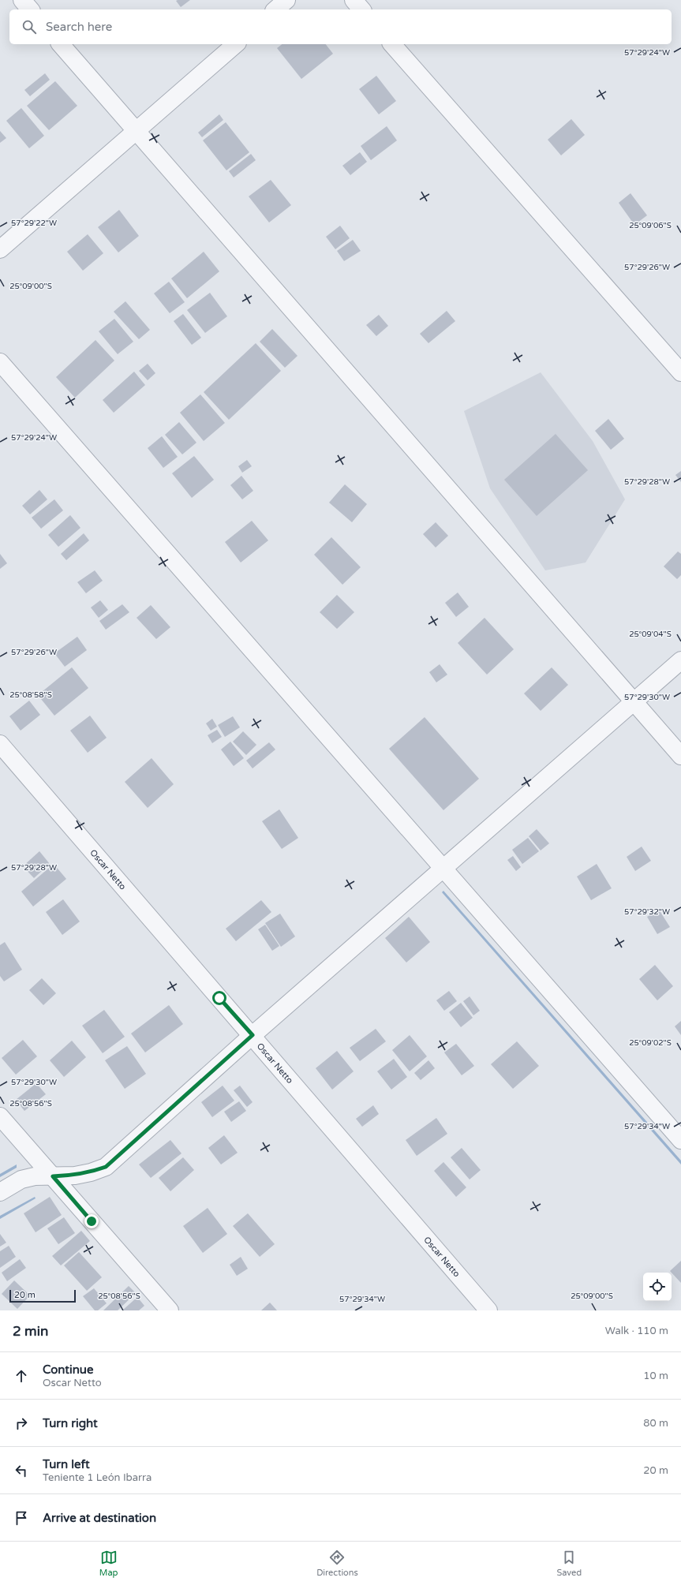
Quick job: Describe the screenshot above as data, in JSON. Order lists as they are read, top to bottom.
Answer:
{
  "streets": {
    "street": ["Oscar Netto"]
  },
  "scale_bar": "20 m",
  "page": {
    "search": "Search here",
    "scale": "20 m",
    "heading": ["2 min", "Walk · 110 m"],
    "list": [
      ["Continue", "Oscar Netto", "10 m"],
      ["Turn right", "80 m"],
      ["Turn left", "Teniente 1 León Ibarra", "20 m"],
      "Arrive at destination"
    ],
    "nav": ["Map", "Directions", "Saved"]
  },
  "coordinates": [
    "57°29'24\"W",
    "57°29'22\"W",
    "25°09'06\"S",
    "57°29'26\"W",
    "25°09'00\"S",
    "57°29'28\"W",
    "25°09'04\"S",
    "25°08'58\"S",
    "57°29'30\"W",
    "57°29'32\"W",
    "25°09'02\"S",
    "25°08'56\"S",
    "57°29'34\"W"
  ]
}
